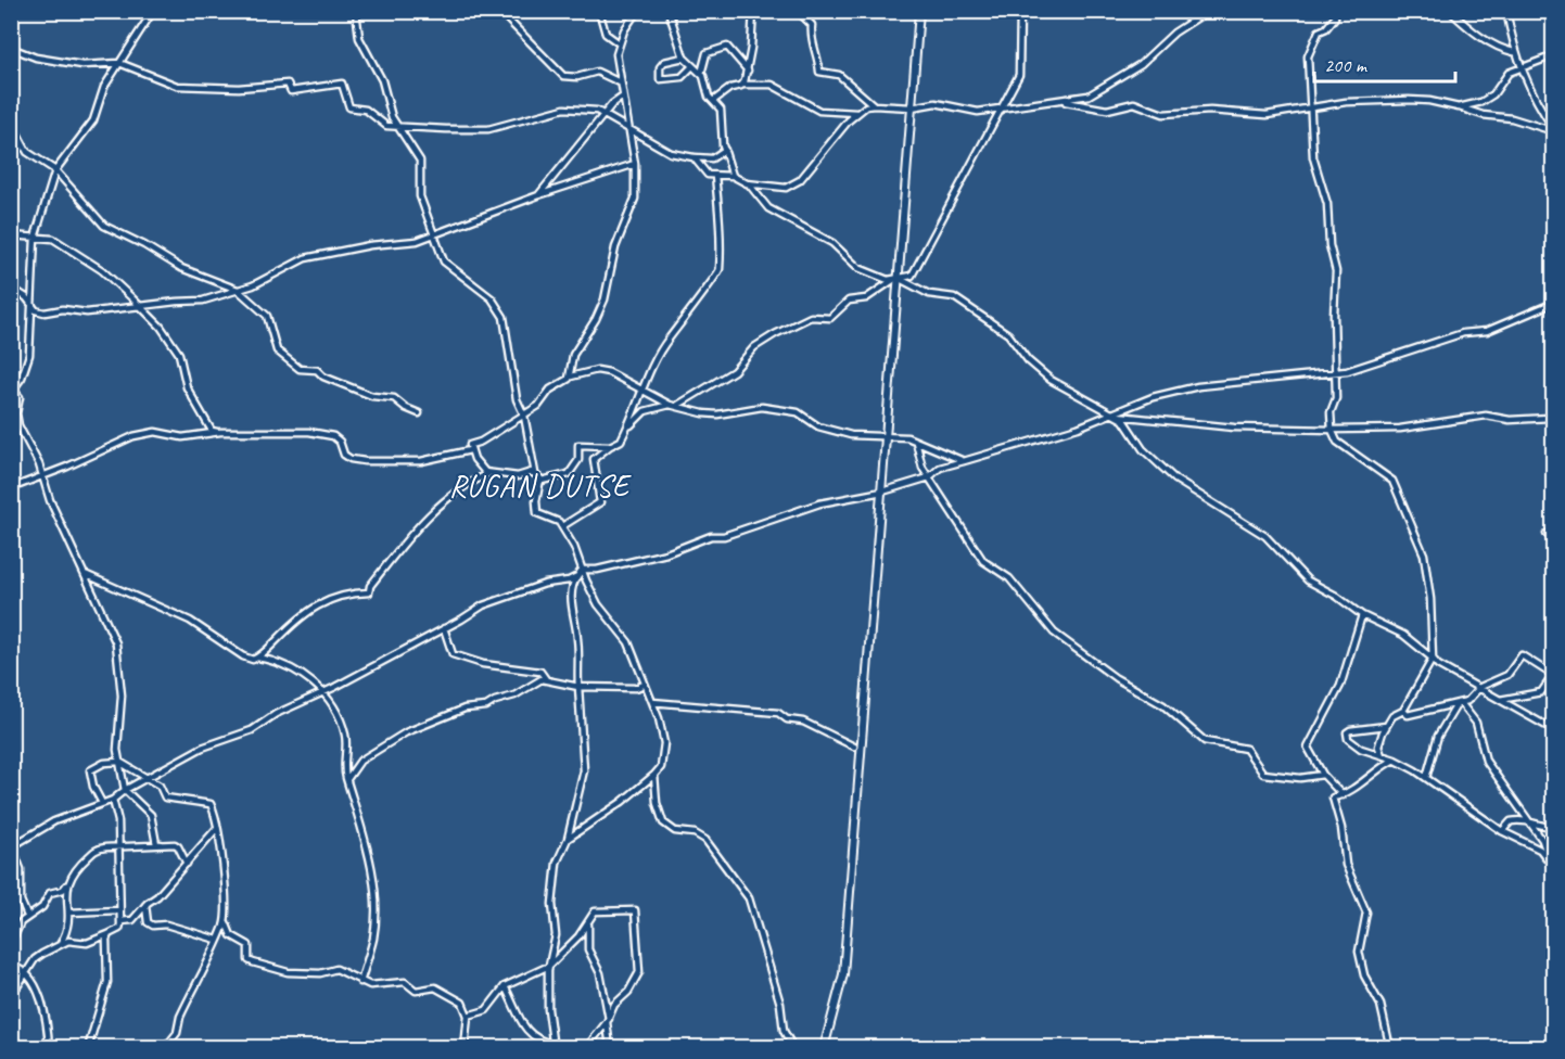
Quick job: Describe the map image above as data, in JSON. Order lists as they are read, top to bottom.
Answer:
{
  "districts": ["RUGAN DUTSE"],
  "scale_bar": "200 m"
}
